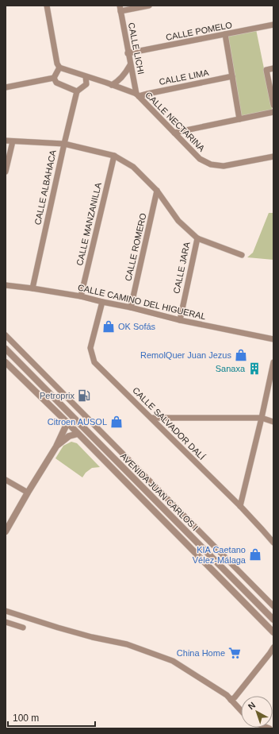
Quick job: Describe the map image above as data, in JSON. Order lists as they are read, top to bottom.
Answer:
{
  "streets": {
    "street": [
      "CALLE POMELO",
      "CALLE LICHI",
      "CALLE LIMA",
      "CALLE NECTARINA",
      "CALLE ALBAHACA",
      "CALLE MANZANILLA",
      "CALLE ROMERO",
      "CALLE JARA",
      "CALLE CAMINO DEL HIGUERAL",
      "CALLE SALVADOR DALÍ",
      "AVENIDA JUAN CARLOS I"
    ]
  },
  "crossings": [
    ["CALLE POMELO", "CALLE LICHI"],
    ["CALLE LICHI", "CALLE LIMA"],
    ["CALLE LICHI", "CALLE NECTARINA"],
    ["CALLE LIMA", "CALLE NECTARINA"],
    ["CALLE ALBAHACA", "CALLE CAMINO DEL HIGUERAL"],
    ["CALLE MANZANILLA", "CALLE CAMINO DEL HIGUERAL"],
    ["CALLE ROMERO", "CALLE CAMINO DEL HIGUERAL"],
    ["CALLE JARA", "CALLE CAMINO DEL HIGUERAL"],
    ["CALLE CAMINO DEL HIGUERAL", "CALLE SALVADOR DALÍ"]
  ],
  "places": {
    "shop": [
      "OK Sofás",
      "RemolQuer Juan Jezus",
      "Citroen AUSOL",
      "KIA Caetano Vélez-Málaga"
    ],
    "building": ["Sanaxa"],
    "fuel station": ["Petroprix"],
    "supermarket": ["China Home"]
  },
  "scale_bar": "100 m",
  "north": "top left"
}
